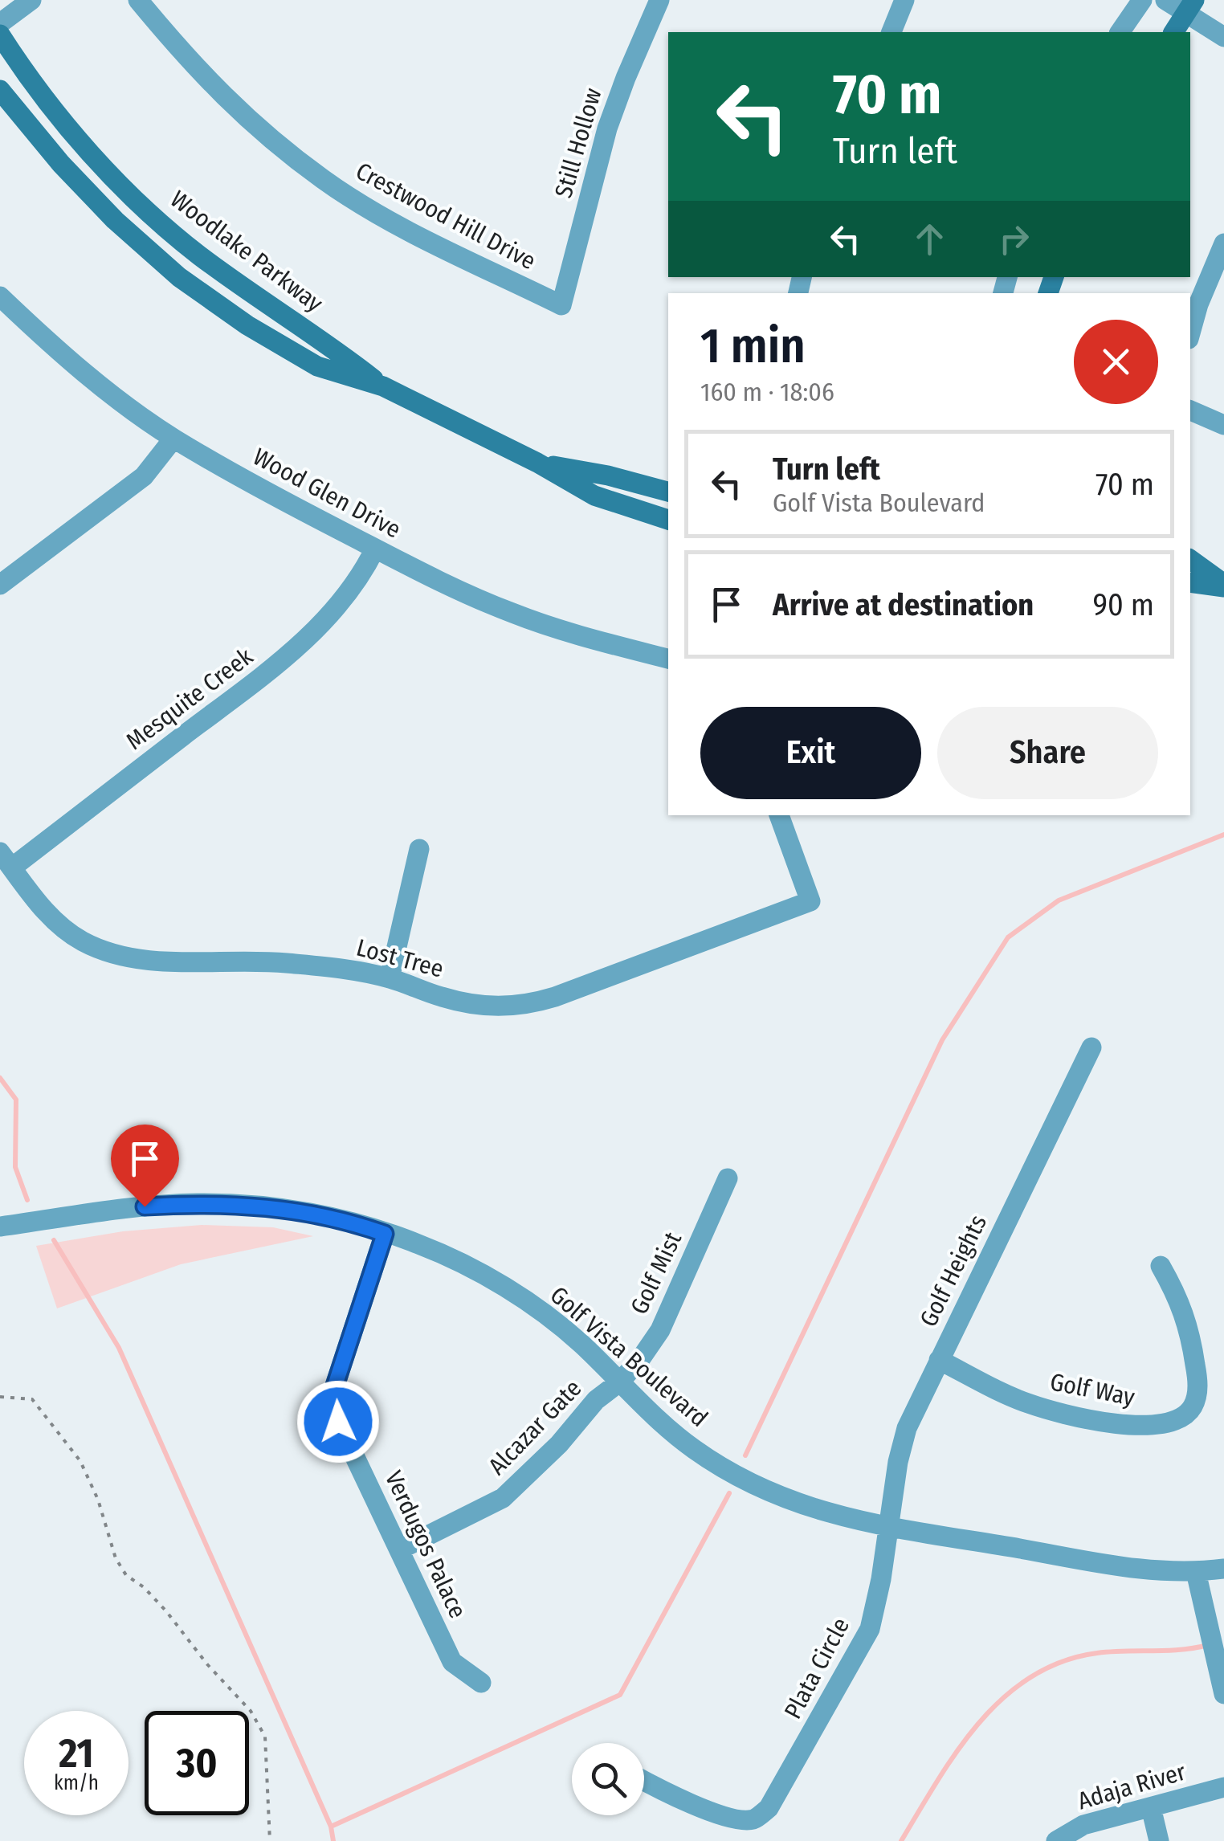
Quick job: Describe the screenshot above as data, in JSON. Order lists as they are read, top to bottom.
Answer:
{
  "streets": {
    "street": [
      "Still Hollow",
      "Crestwood Hill Drive",
      "Woodlake Parkway",
      "Wood Glen Drive",
      "Mesquite Creek",
      "Lost Tree",
      "Golf Heights",
      "Golf Mist",
      "Golf Vista Boulevard",
      "Golf Way",
      "Alcazar Gate",
      "Verdugos Palace",
      "Plata Circle",
      "Adaja River"
    ]
  },
  "crossings": [
    ["Still Hollow", "Crestwood Hill Drive"],
    ["Wood Glen Drive", "Mesquite Creek"],
    ["Mesquite Creek", "Lost Tree"],
    ["Golf Heights", "Golf Vista Boulevard"],
    ["Golf Heights", "Golf Way"],
    ["Golf Heights", "Plata Circle"],
    ["Golf Mist", "Golf Vista Boulevard"],
    ["Golf Mist", "Alcazar Gate"],
    ["Golf Vista Boulevard", "Alcazar Gate"],
    ["Golf Vista Boulevard", "Verdugos Palace"],
    ["Golf Vista Boulevard", "Plata Circle"],
    ["Alcazar Gate", "Verdugos Palace"]
  ],
  "page": {
    "turn": ["70 m", "Turn left"],
    "heading": ["1 min", "160 m · 18:06"],
    "list": [
      {
        "name": "Turn left",
        "note": "Golf Vista Boulevard",
        "value": "70 m"
      },
      {
        "name": "Arrive at destination",
        "value": "90 m"
      }
    ],
    "buttons": ["Exit", "Share"],
    "speed": "21 km/h",
    "limit": "30"
  }
}
